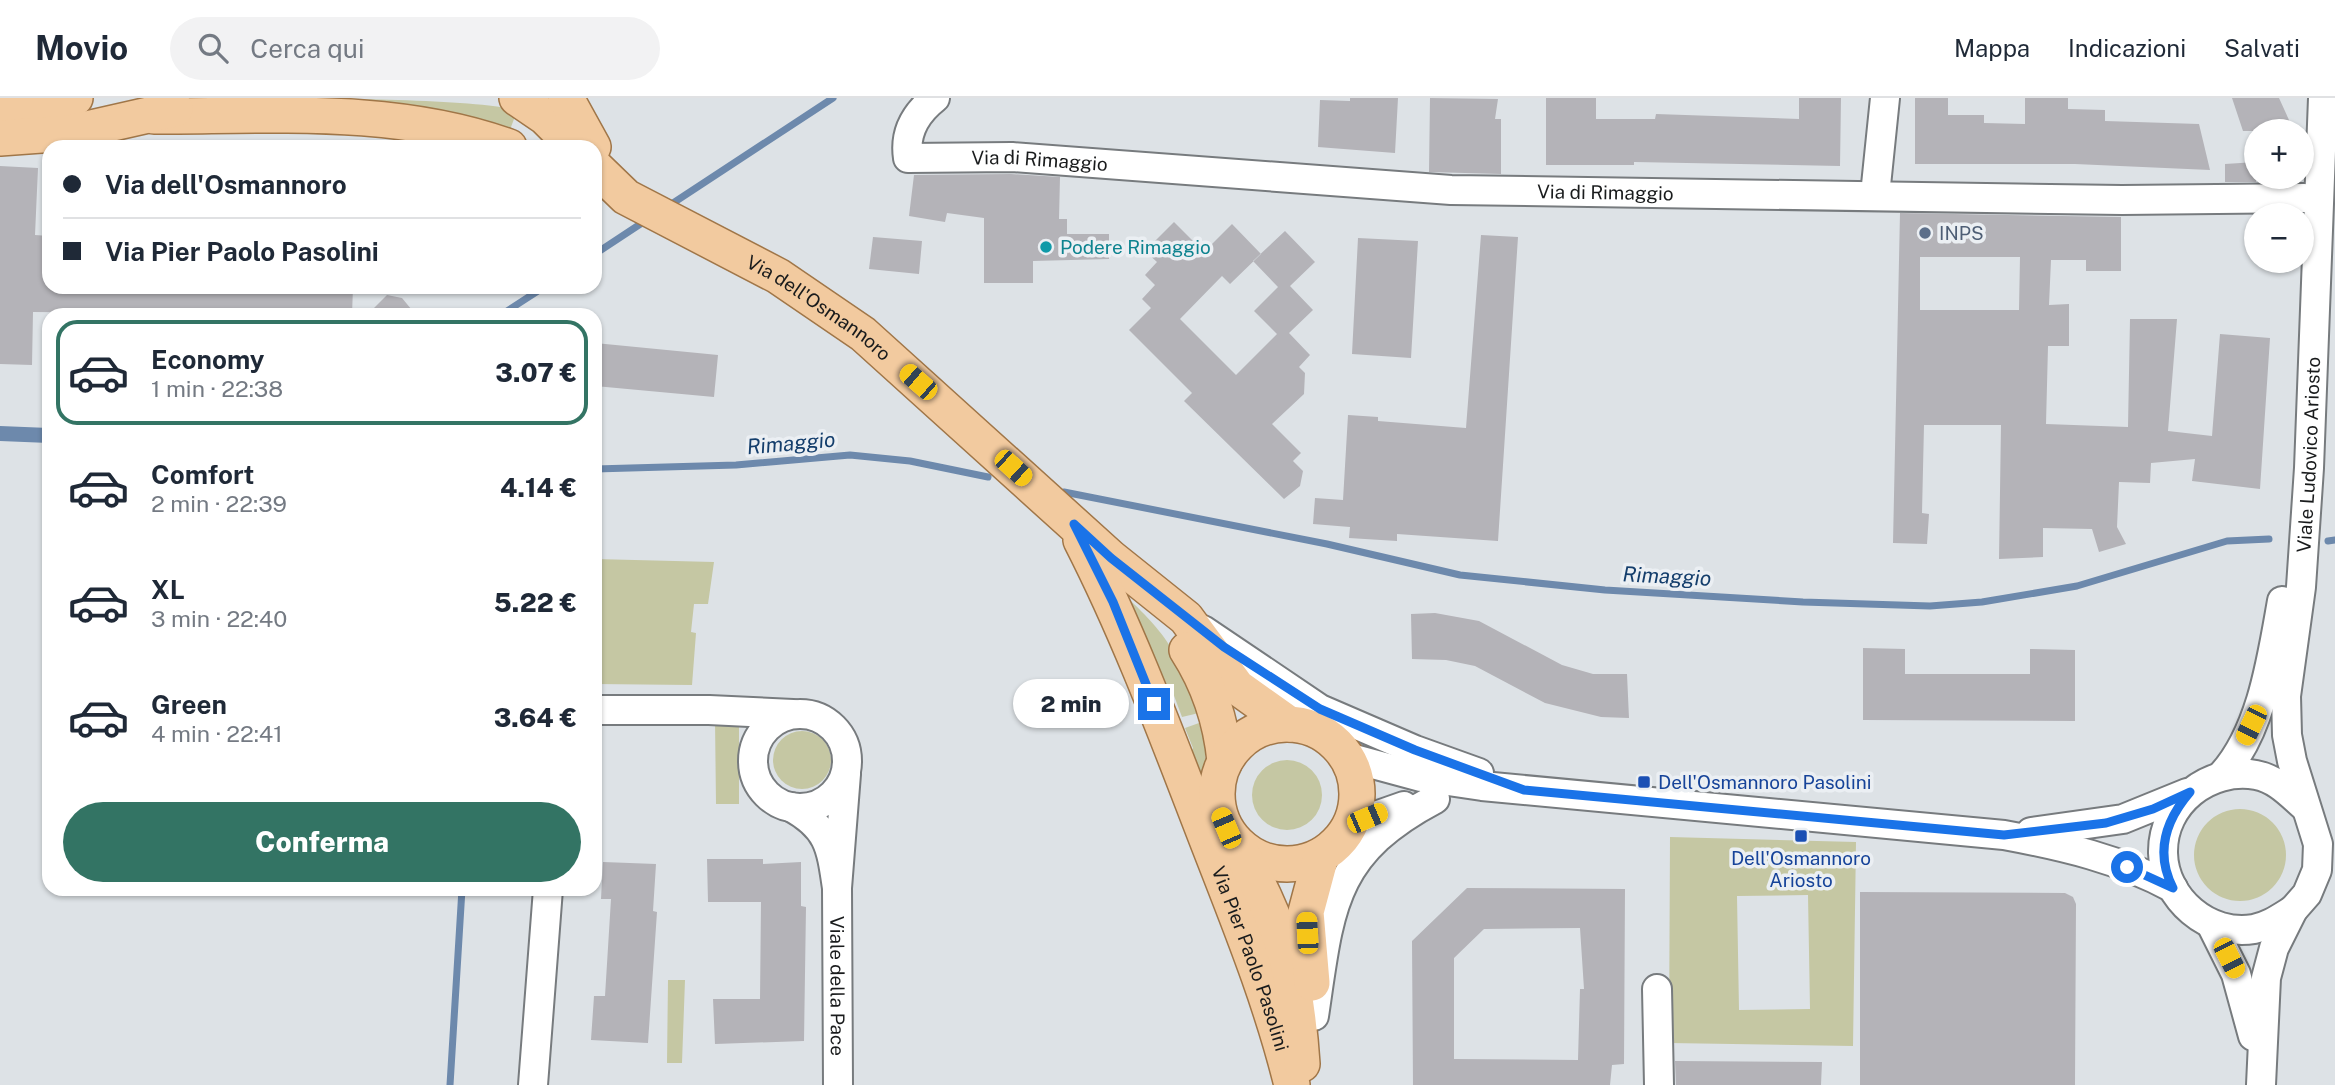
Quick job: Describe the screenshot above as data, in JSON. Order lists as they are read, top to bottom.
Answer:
{
  "streets": {
    "main road": ["Via dell'Osmannoro", "Via Pier Paolo Pasolini"],
    "street": ["Via di Rimaggio", "Viale Ludovico Ariosto", "Viale della Pace"]
  },
  "crossings": [
    ["Via di Rimaggio", "Viale Ludovico Ariosto"],
    ["Via dell'Osmannoro", "Viale Ludovico Ariosto"],
    ["Via dell'Osmannoro", "Via Pier Paolo Pasolini"]
  ],
  "water": ["Rimaggio"],
  "places": {
    "other": ["INPS", "Podere Rimaggio"],
    "transit": ["Dell'Osmannoro Pasolini", "Dell'Osmannoro Ariosto"]
  },
  "page": {
    "header": "Movio",
    "search": "Cerca qui",
    "nav": ["Mappa", "Indicazioni", "Salvati"],
    "map_buttons": ["+", "−"],
    "banner": ["Via dell'Osmannoro", "Via Pier Paolo Pasolini"],
    "list": [
      {
        "name": "Economy",
        "note": "1 min · 22:38",
        "value": "3.07 €"
      },
      {
        "name": "Comfort",
        "note": "2 min · 22:39",
        "value": "4.14 €"
      },
      {
        "name": "XL",
        "note": "3 min · 22:40",
        "value": "5.22 €"
      },
      {
        "name": "Green",
        "note": "4 min · 22:41",
        "value": "3.64 €"
      }
    ],
    "bubble": "2 min",
    "buttons": "Conferma"
  }
}
